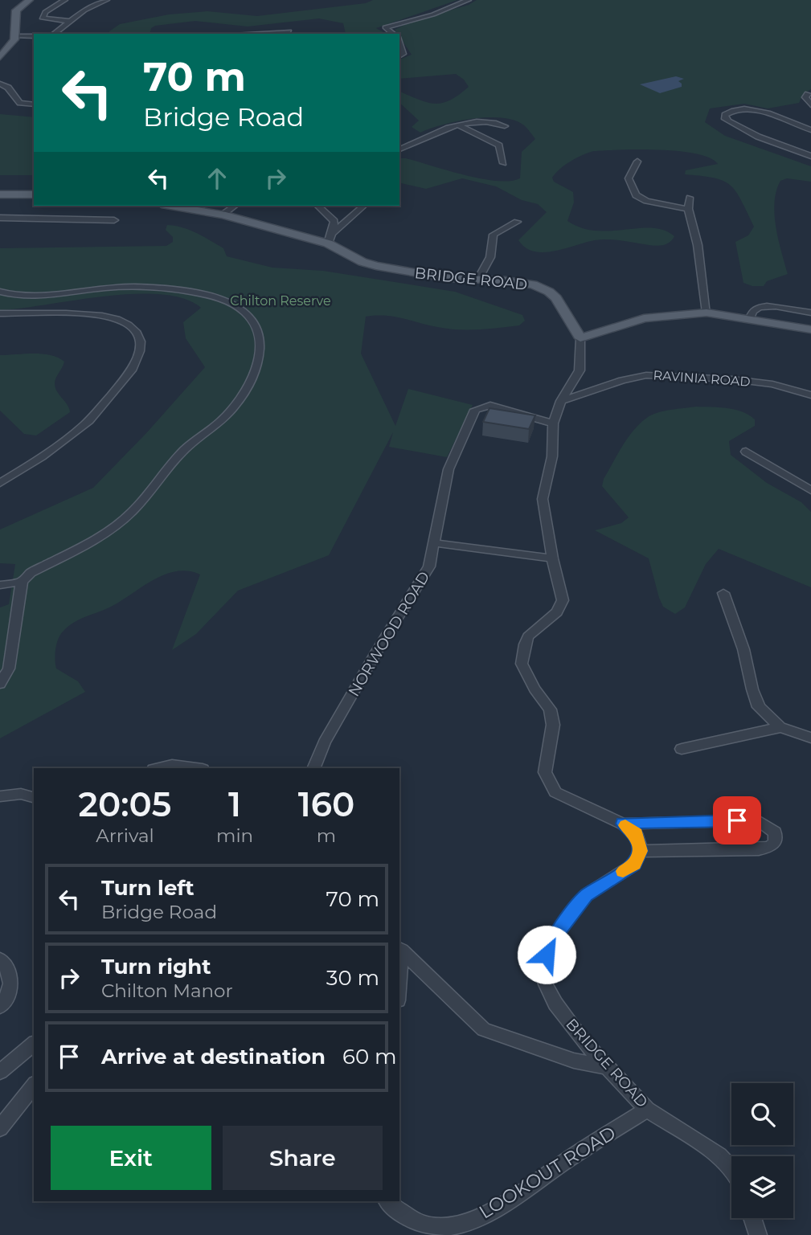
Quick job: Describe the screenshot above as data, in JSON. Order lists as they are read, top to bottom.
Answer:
{
  "streets": {
    "main road": ["BRIDGE ROAD"],
    "street": ["RAVINIA ROAD", "NORWOOD ROAD", "LOOKOUT ROAD"]
  },
  "crossings": [
    ["BRIDGE ROAD", "RAVINIA ROAD"],
    ["BRIDGE ROAD", "NORWOOD ROAD"],
    ["BRIDGE ROAD", "LOOKOUT ROAD"]
  ],
  "parks": ["Chilton Reserve"],
  "page": {
    "turn": ["70 m", "Bridge Road"],
    "eta": [
      "20:05",
      "Arrival",
      "1",
      "min",
      "160",
      "m"
    ],
    "list": [
      {
        "name": "Turn left",
        "note": "Bridge Road",
        "value": "70 m"
      },
      {
        "name": "Turn right",
        "note": "Chilton Manor",
        "value": "30 m"
      },
      {
        "name": "Arrive at destination",
        "value": "60 m"
      }
    ],
    "buttons": ["Exit", "Share"]
  }
}
